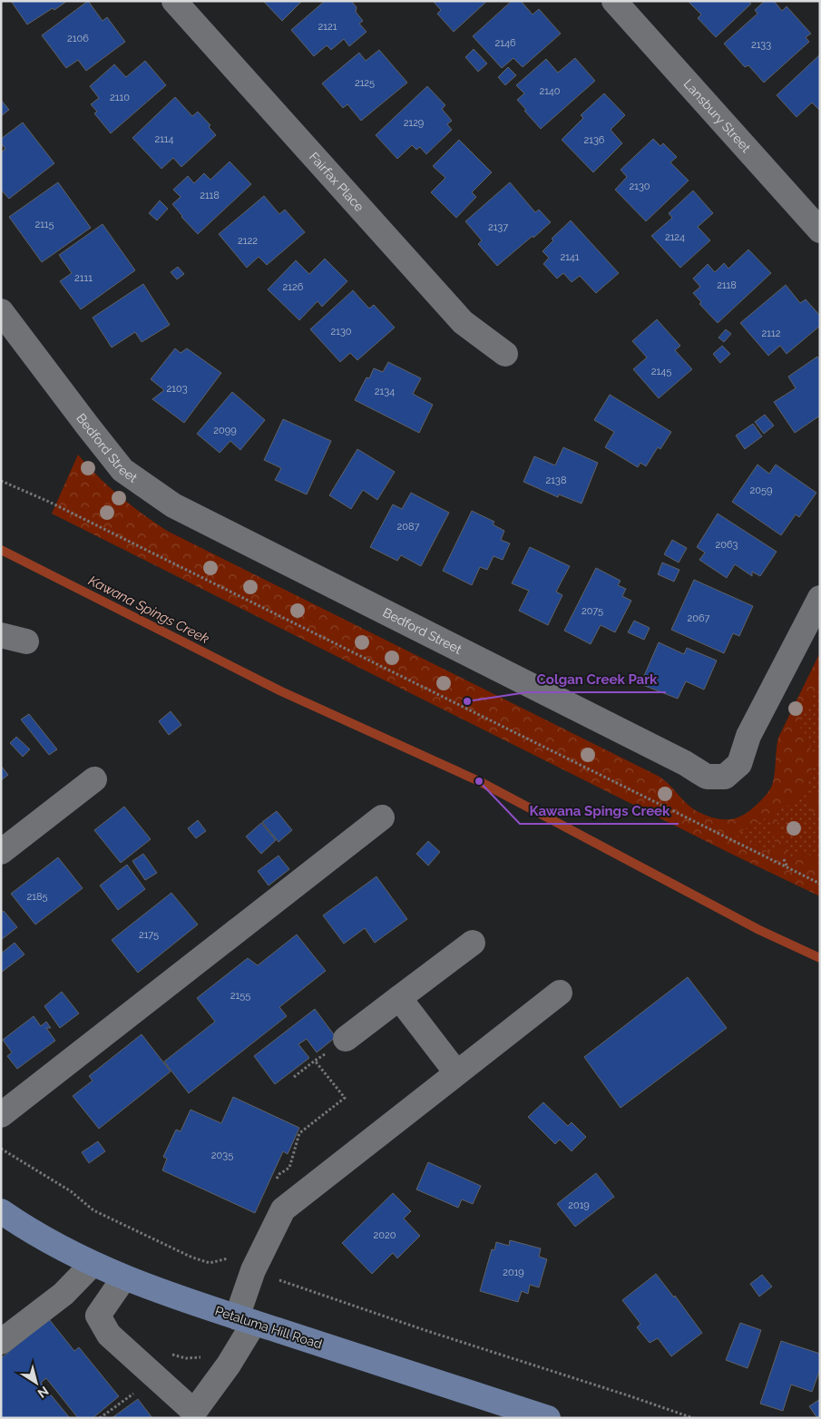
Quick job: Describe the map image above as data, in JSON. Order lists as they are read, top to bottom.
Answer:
{
  "streets": {
    "main road": ["Petaluma Hill Road"],
    "street": ["Lansbury Street", "Fairfax Place", "Bedford Street"]
  },
  "water": ["Kawana Spings Creek"],
  "places": ["Colgan Creek Park", "Kawana Spings Creek"],
  "house_numbers": [
    "2121",
    "2106",
    "2146",
    "2133",
    "2125",
    "2140",
    "2110",
    "2129",
    "2114",
    "2136",
    "2130",
    "2118",
    "2115",
    "2137",
    "2124",
    "2122",
    "2141",
    "2111",
    "2118",
    "2126",
    "2130",
    "2112",
    "2145",
    "2103",
    "2134",
    "2099",
    "2138",
    "2059",
    "2087",
    "2063",
    "2075",
    "2067",
    "2185",
    "2175",
    "2155",
    "2035",
    "2019",
    "2020",
    "2019"
  ],
  "north": "bottom right"
}
